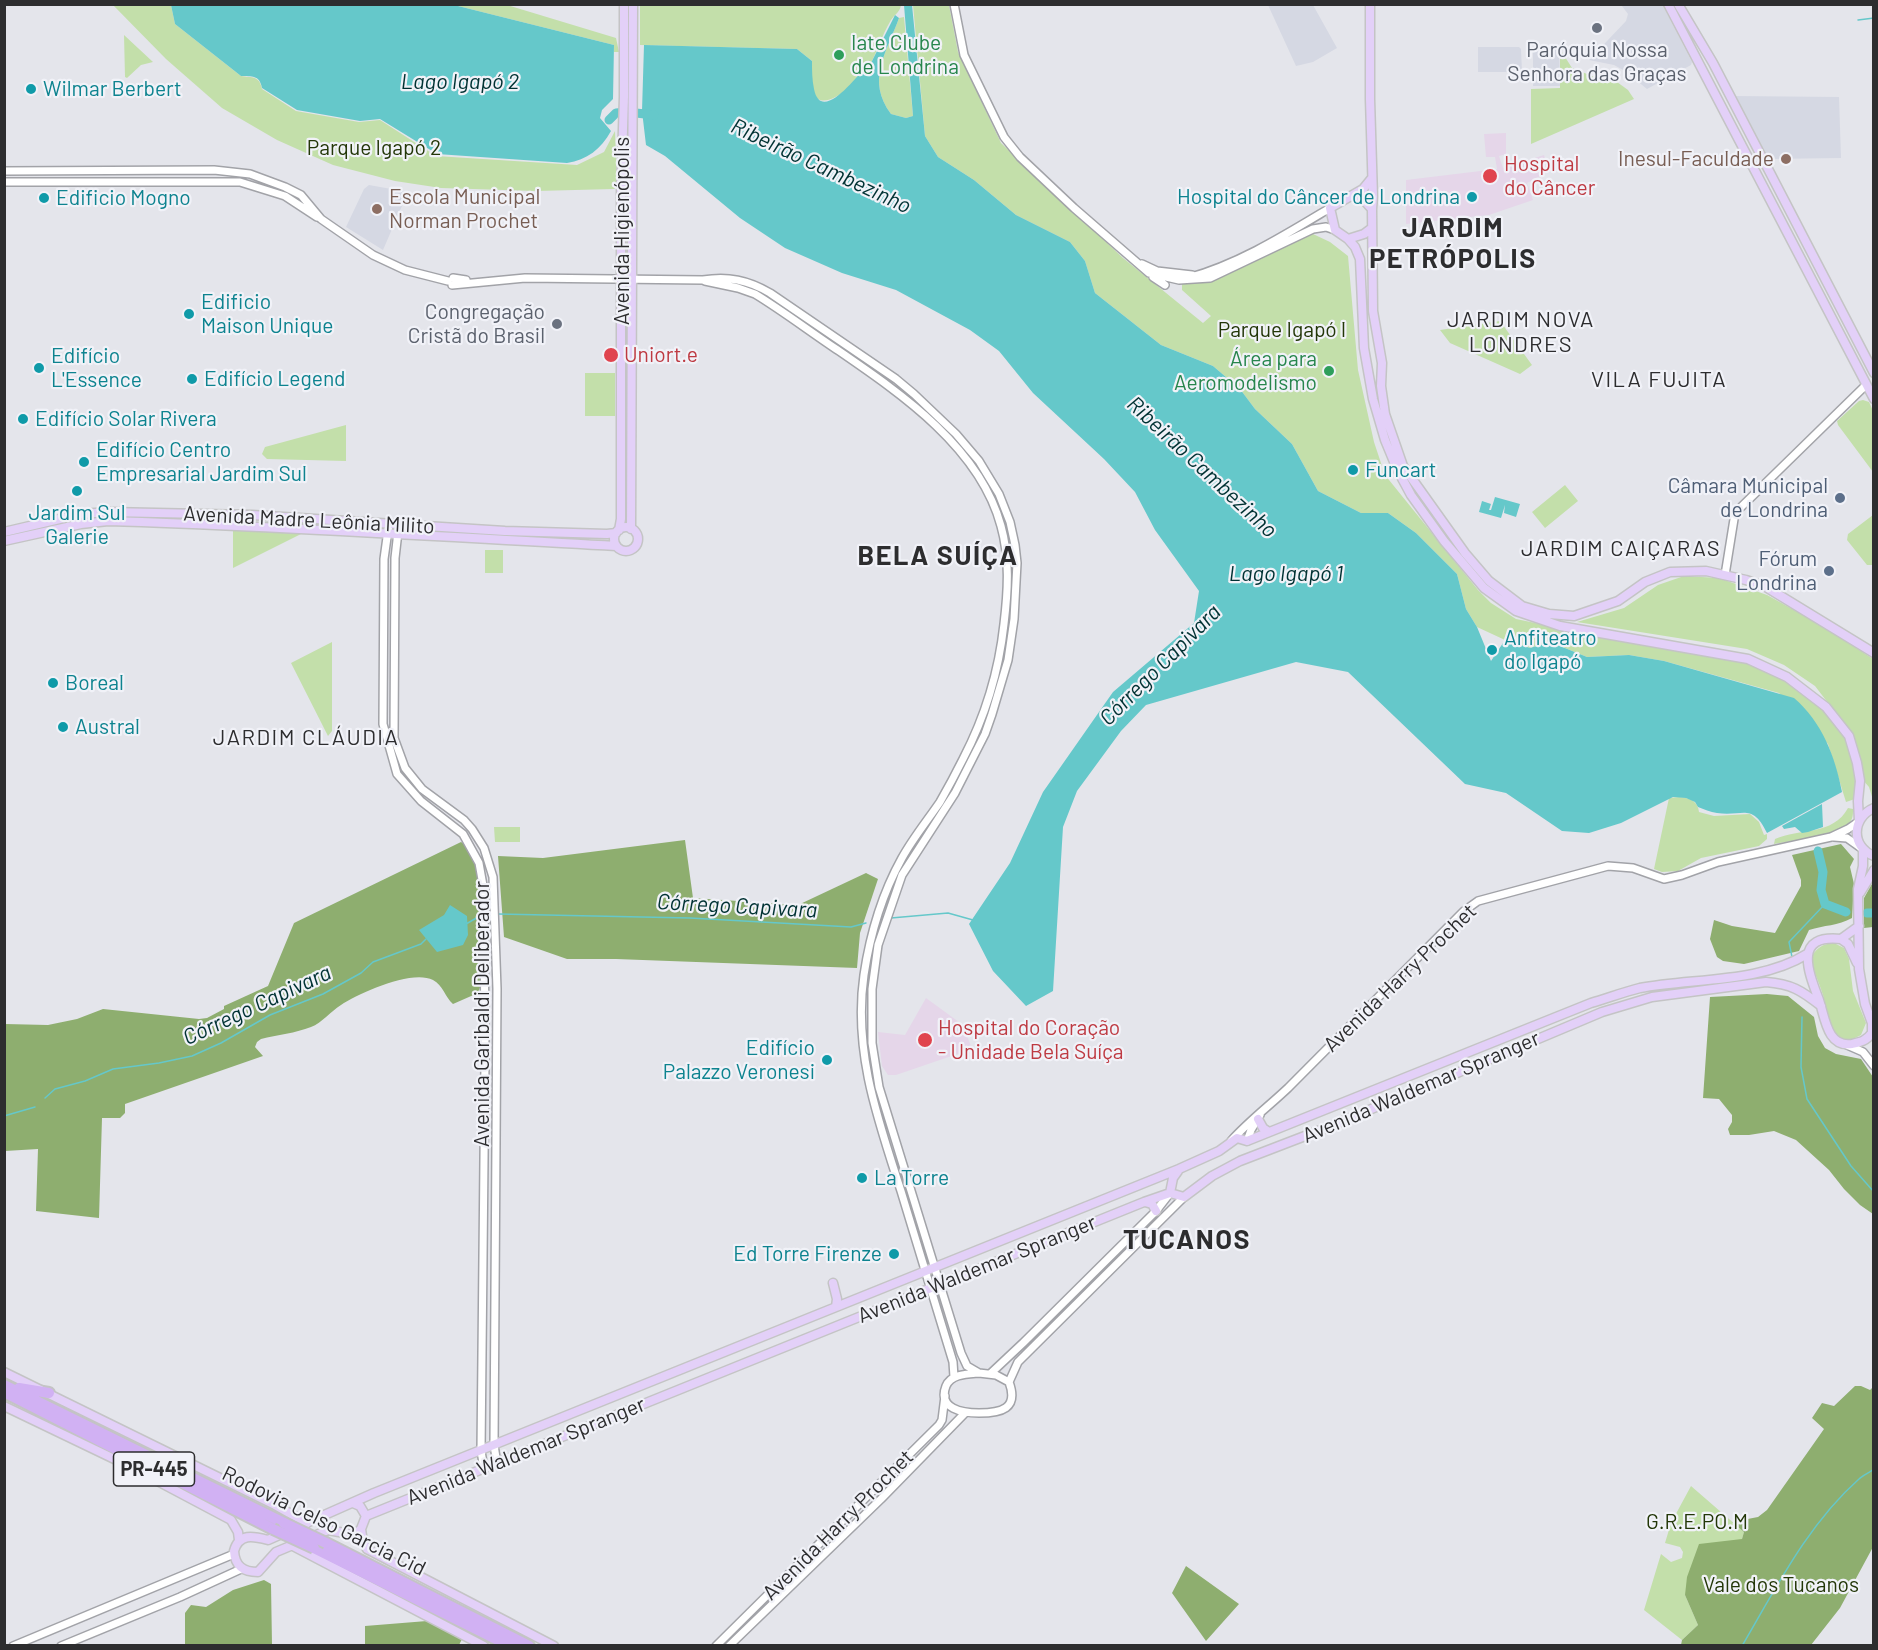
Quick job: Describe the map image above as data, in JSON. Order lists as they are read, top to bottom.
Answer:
{
  "streets": {
    "highway": ["PR-445", "Rodovia Celso Garcia Cid"],
    "main road": ["Avenida Higienópolis", "Avenida Madre Leônia Milito", "Avenida Waldemar Spranger"],
    "street": ["Avenida Harry Prochet", "Avenida Garibaldi Deliberador"]
  },
  "crossings": [
    ["Avenida Higienópolis", "Avenida Madre Leônia Milito"],
    ["Avenida Madre Leônia Milito", "Avenida Garibaldi Deliberador"],
    ["Avenida Harry Prochet", "Avenida Waldemar Spranger"],
    ["Avenida Garibaldi Deliberador", "Avenida Waldemar Spranger"],
    ["Avenida Waldemar Spranger", "PR-445"]
  ],
  "districts": [
    "JARDIM PETRÓPOLIS",
    "JARDIM NOVA LONDRES",
    "VILA FUJITA",
    "JARDIM CAIÇARAS",
    "BELA SUÍÇA",
    "JARDIM CLÁUDIA",
    "TUCANOS"
  ],
  "water": [
    "Lago Igapó 2",
    "Ribeirão Cambezinho",
    "Lago Igapó 1",
    "Córrego Capivara"
  ],
  "parks": [
    "Parque Igapó 2",
    "Parque Igapó I",
    "G.R.E.PO.M",
    "Vale dos Tucanos"
  ],
  "places": [
    "Paróquia Nossa Senhora das Graças",
    "Iate Clube de Londrina",
    "Wilmar Berbert",
    "Inesul-Faculdade",
    "Hospital do Câncer",
    "Hospital do Câncer de Londrina",
    "Edificio Mogno",
    "Escola Municipal Norman Prochet",
    "Edificio Maison Unique",
    "Congregação Cristã do Brasil",
    "Uniort.e",
    "Edifício L'Essence",
    "Área para Aeromodelismo",
    "Edifício Legend",
    "Edifício Solar Rivera",
    "Edifício Centro Empresarial Jardim Sul",
    "Funcart",
    "Jardim Sul Galerie",
    "Câmara Municipal de Londrina",
    "Fórum Londrina",
    "Anfiteatro do Igapó",
    "Boreal",
    "Austral",
    "Hospital do Coração - Unidade Bela Suíça",
    "Edifício Palazzo Veronesi",
    "La Torre",
    "Ed Torre Firenze"
  ]
}
